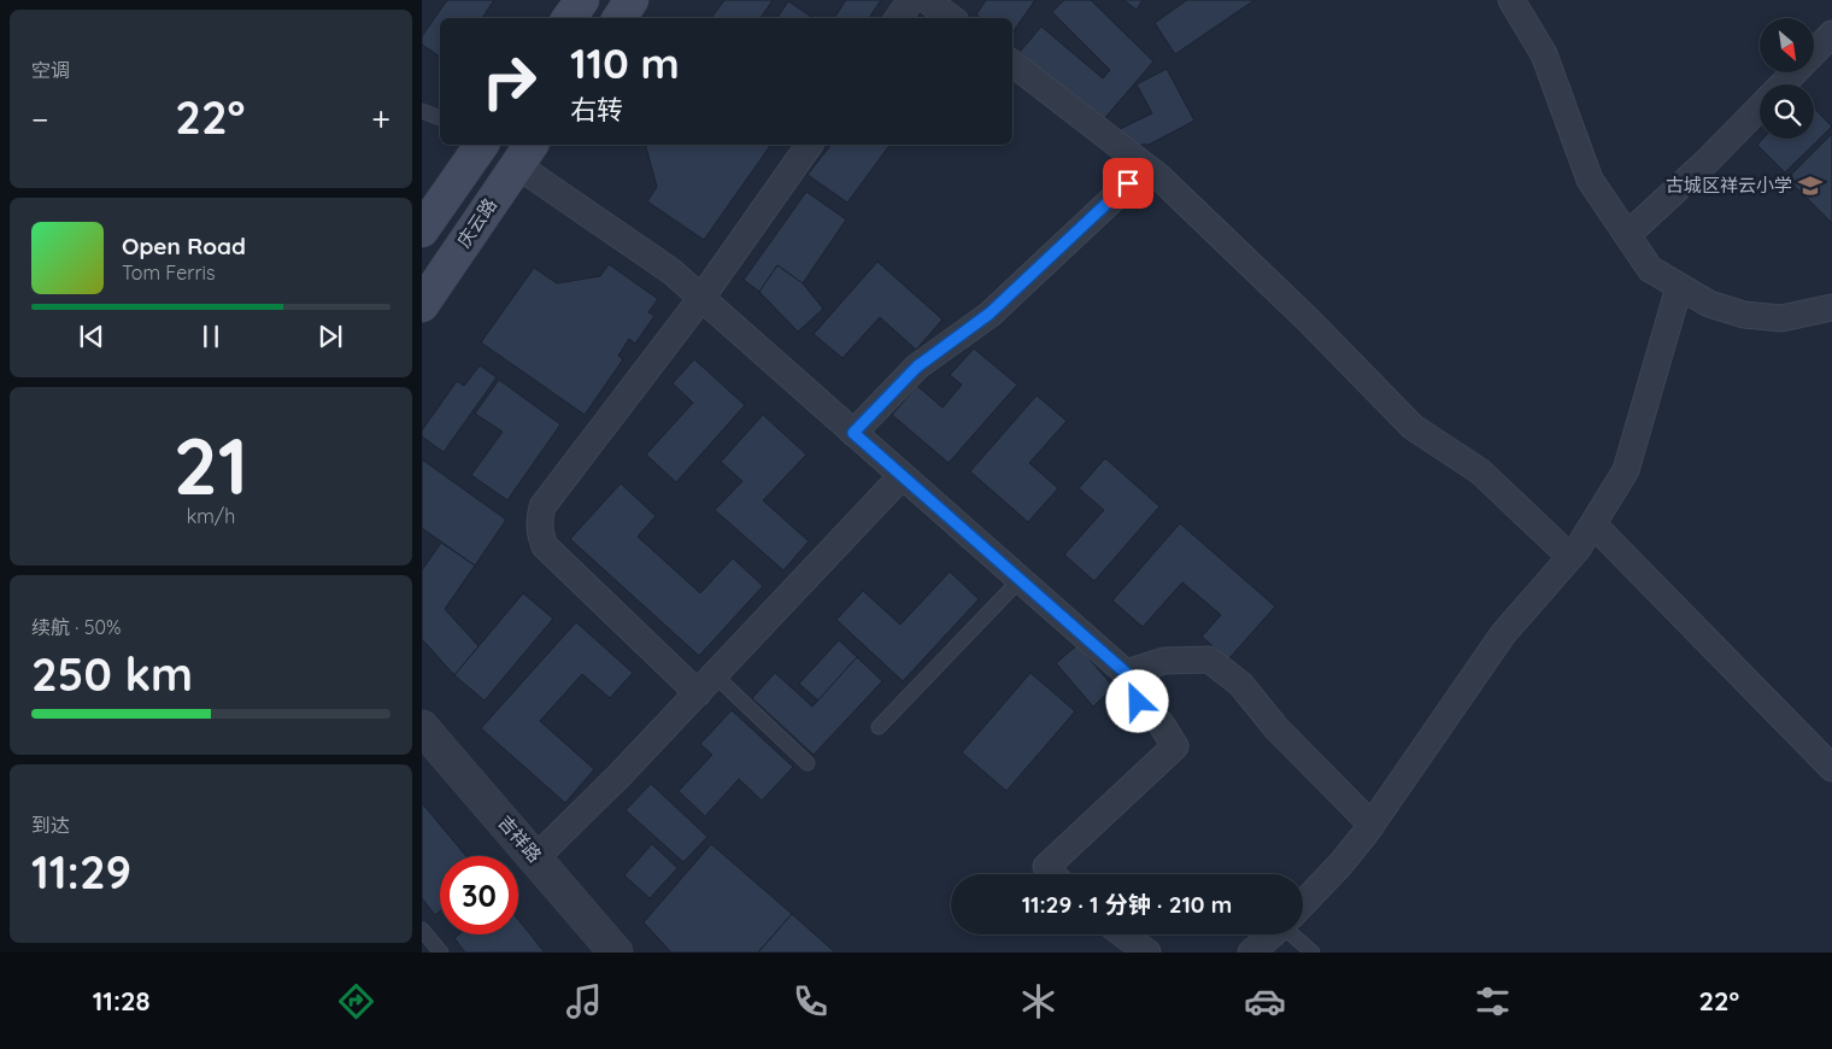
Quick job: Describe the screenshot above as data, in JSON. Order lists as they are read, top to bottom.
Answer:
{
  "streets": {
    "main road": ["庆云路"],
    "street": ["吉祥路"]
  },
  "places": {
    "school or university": ["古城区祥云小学"]
  },
  "north": "bottom right",
  "page": {
    "tile": [
      "空调",
      ["21", "km/h"],
      ["续航 · 50%", "250 km"],
      ["到达", "11:29"]
    ],
    "turn": ["110 m", "右转"],
    "heat": ["−", "22°", "+"],
    "song": ["Open Road", "Tom Ferris"],
    "limit": "30",
    "trip": "11:29 · 1 分钟 · 210 m",
    "tabs": ["11:28", "22°"]
  }
}
